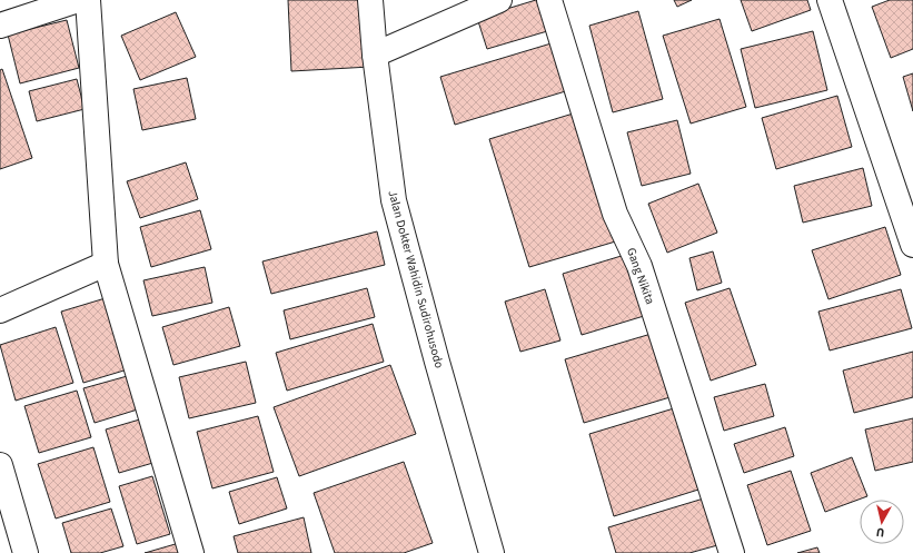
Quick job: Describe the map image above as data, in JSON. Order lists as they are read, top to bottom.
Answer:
{
  "streets": {
    "street": ["Gang Nikita", "Jalan Dokter Wahidin Sudirohusodo"]
  },
  "north": "bottom"
}
